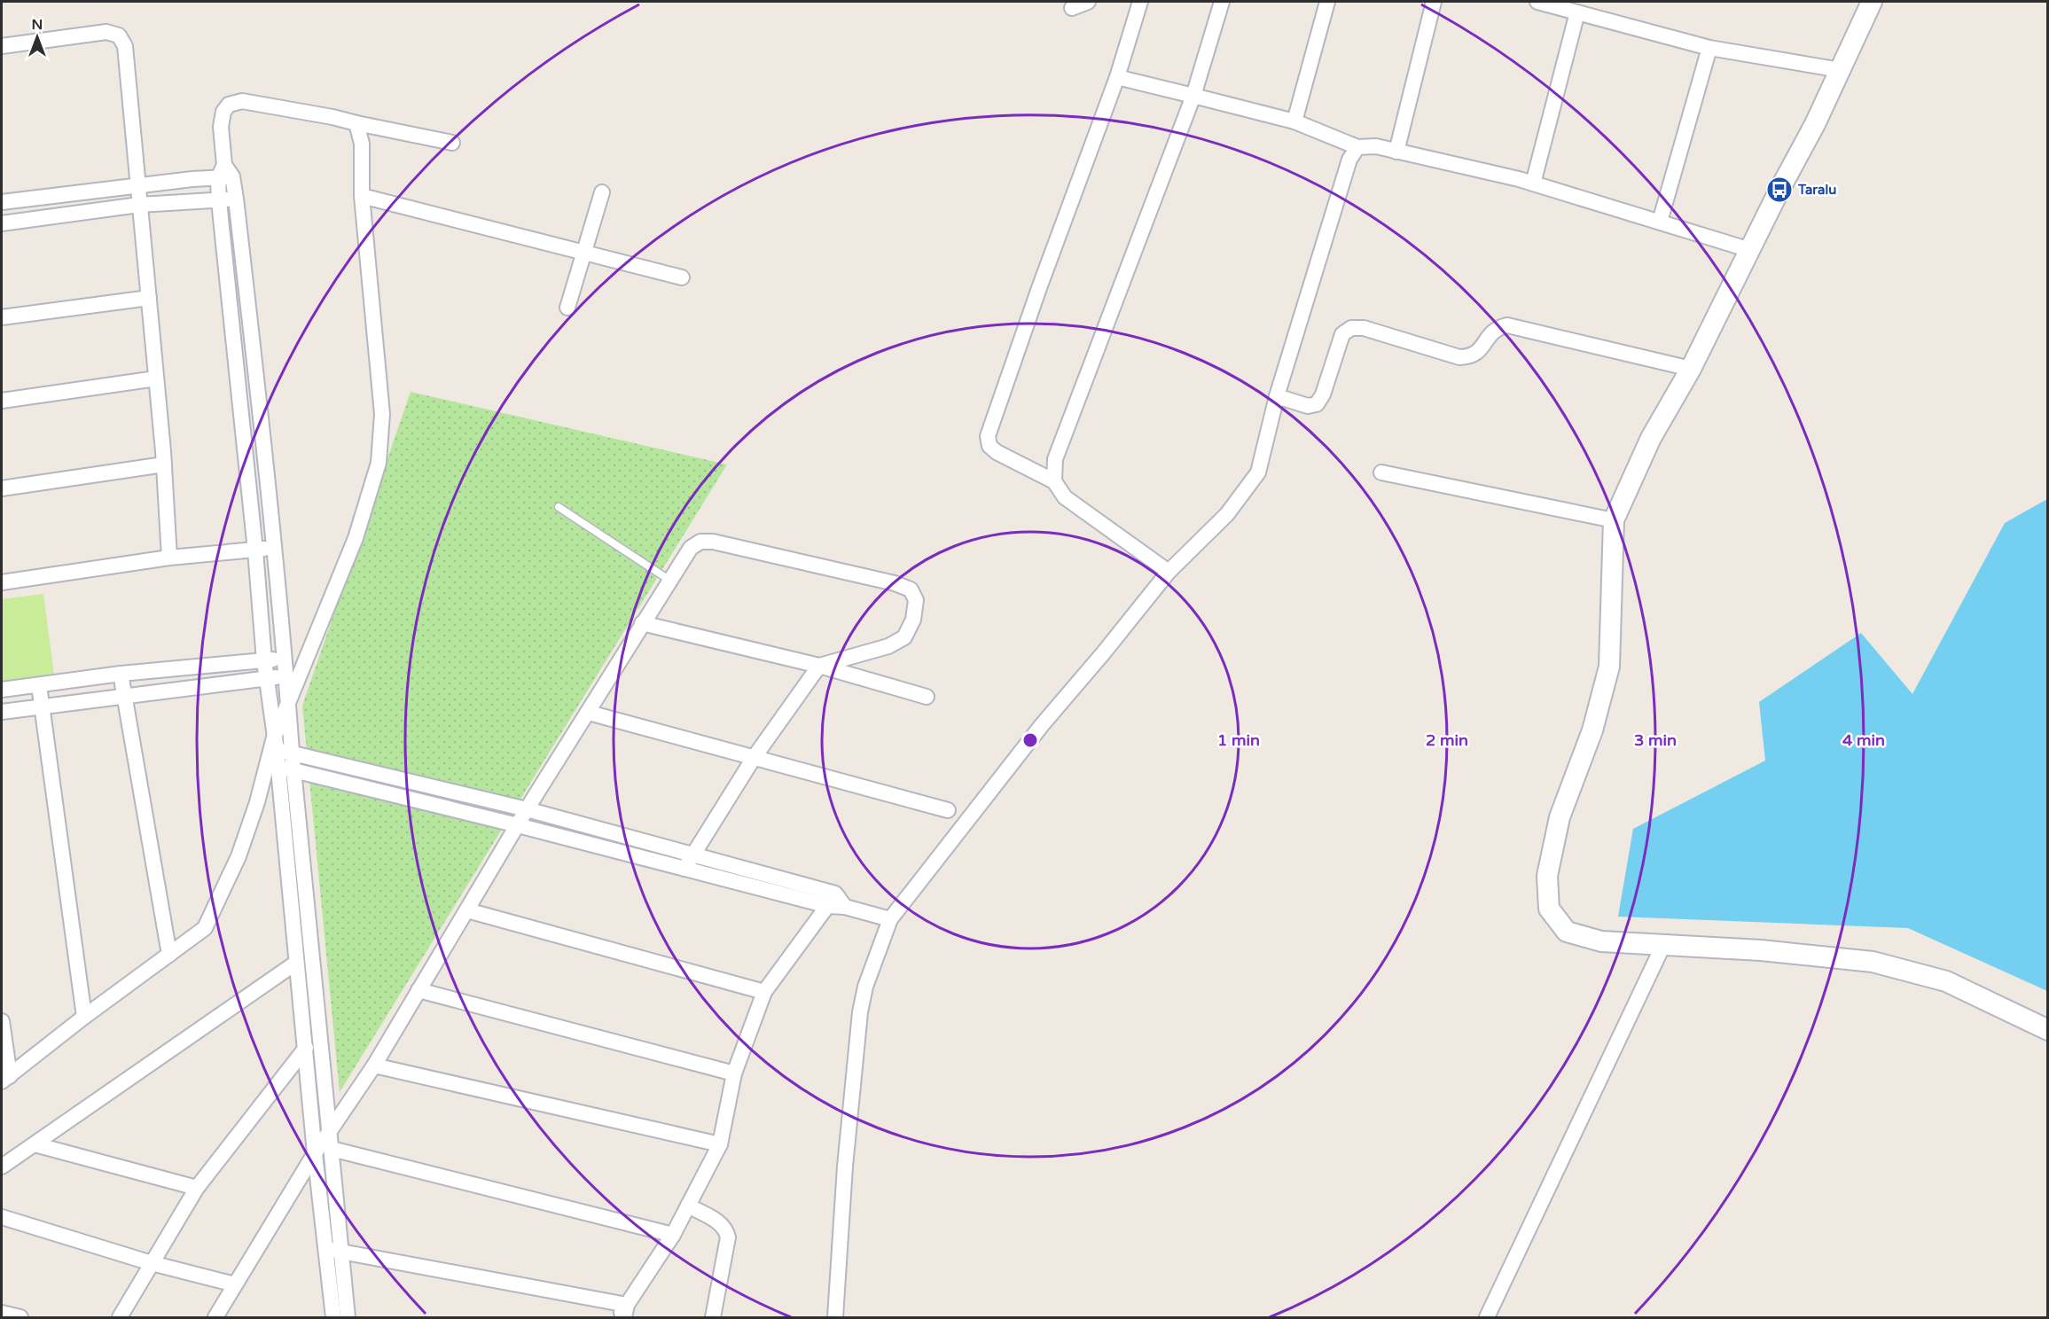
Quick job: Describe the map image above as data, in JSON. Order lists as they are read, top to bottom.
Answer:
{
  "places": {
    "bus stop": ["Taralu"]
  },
  "north": "top",
  "rings": [
    "1 min",
    "2 min",
    "3 min",
    "4 min"
  ]
}
